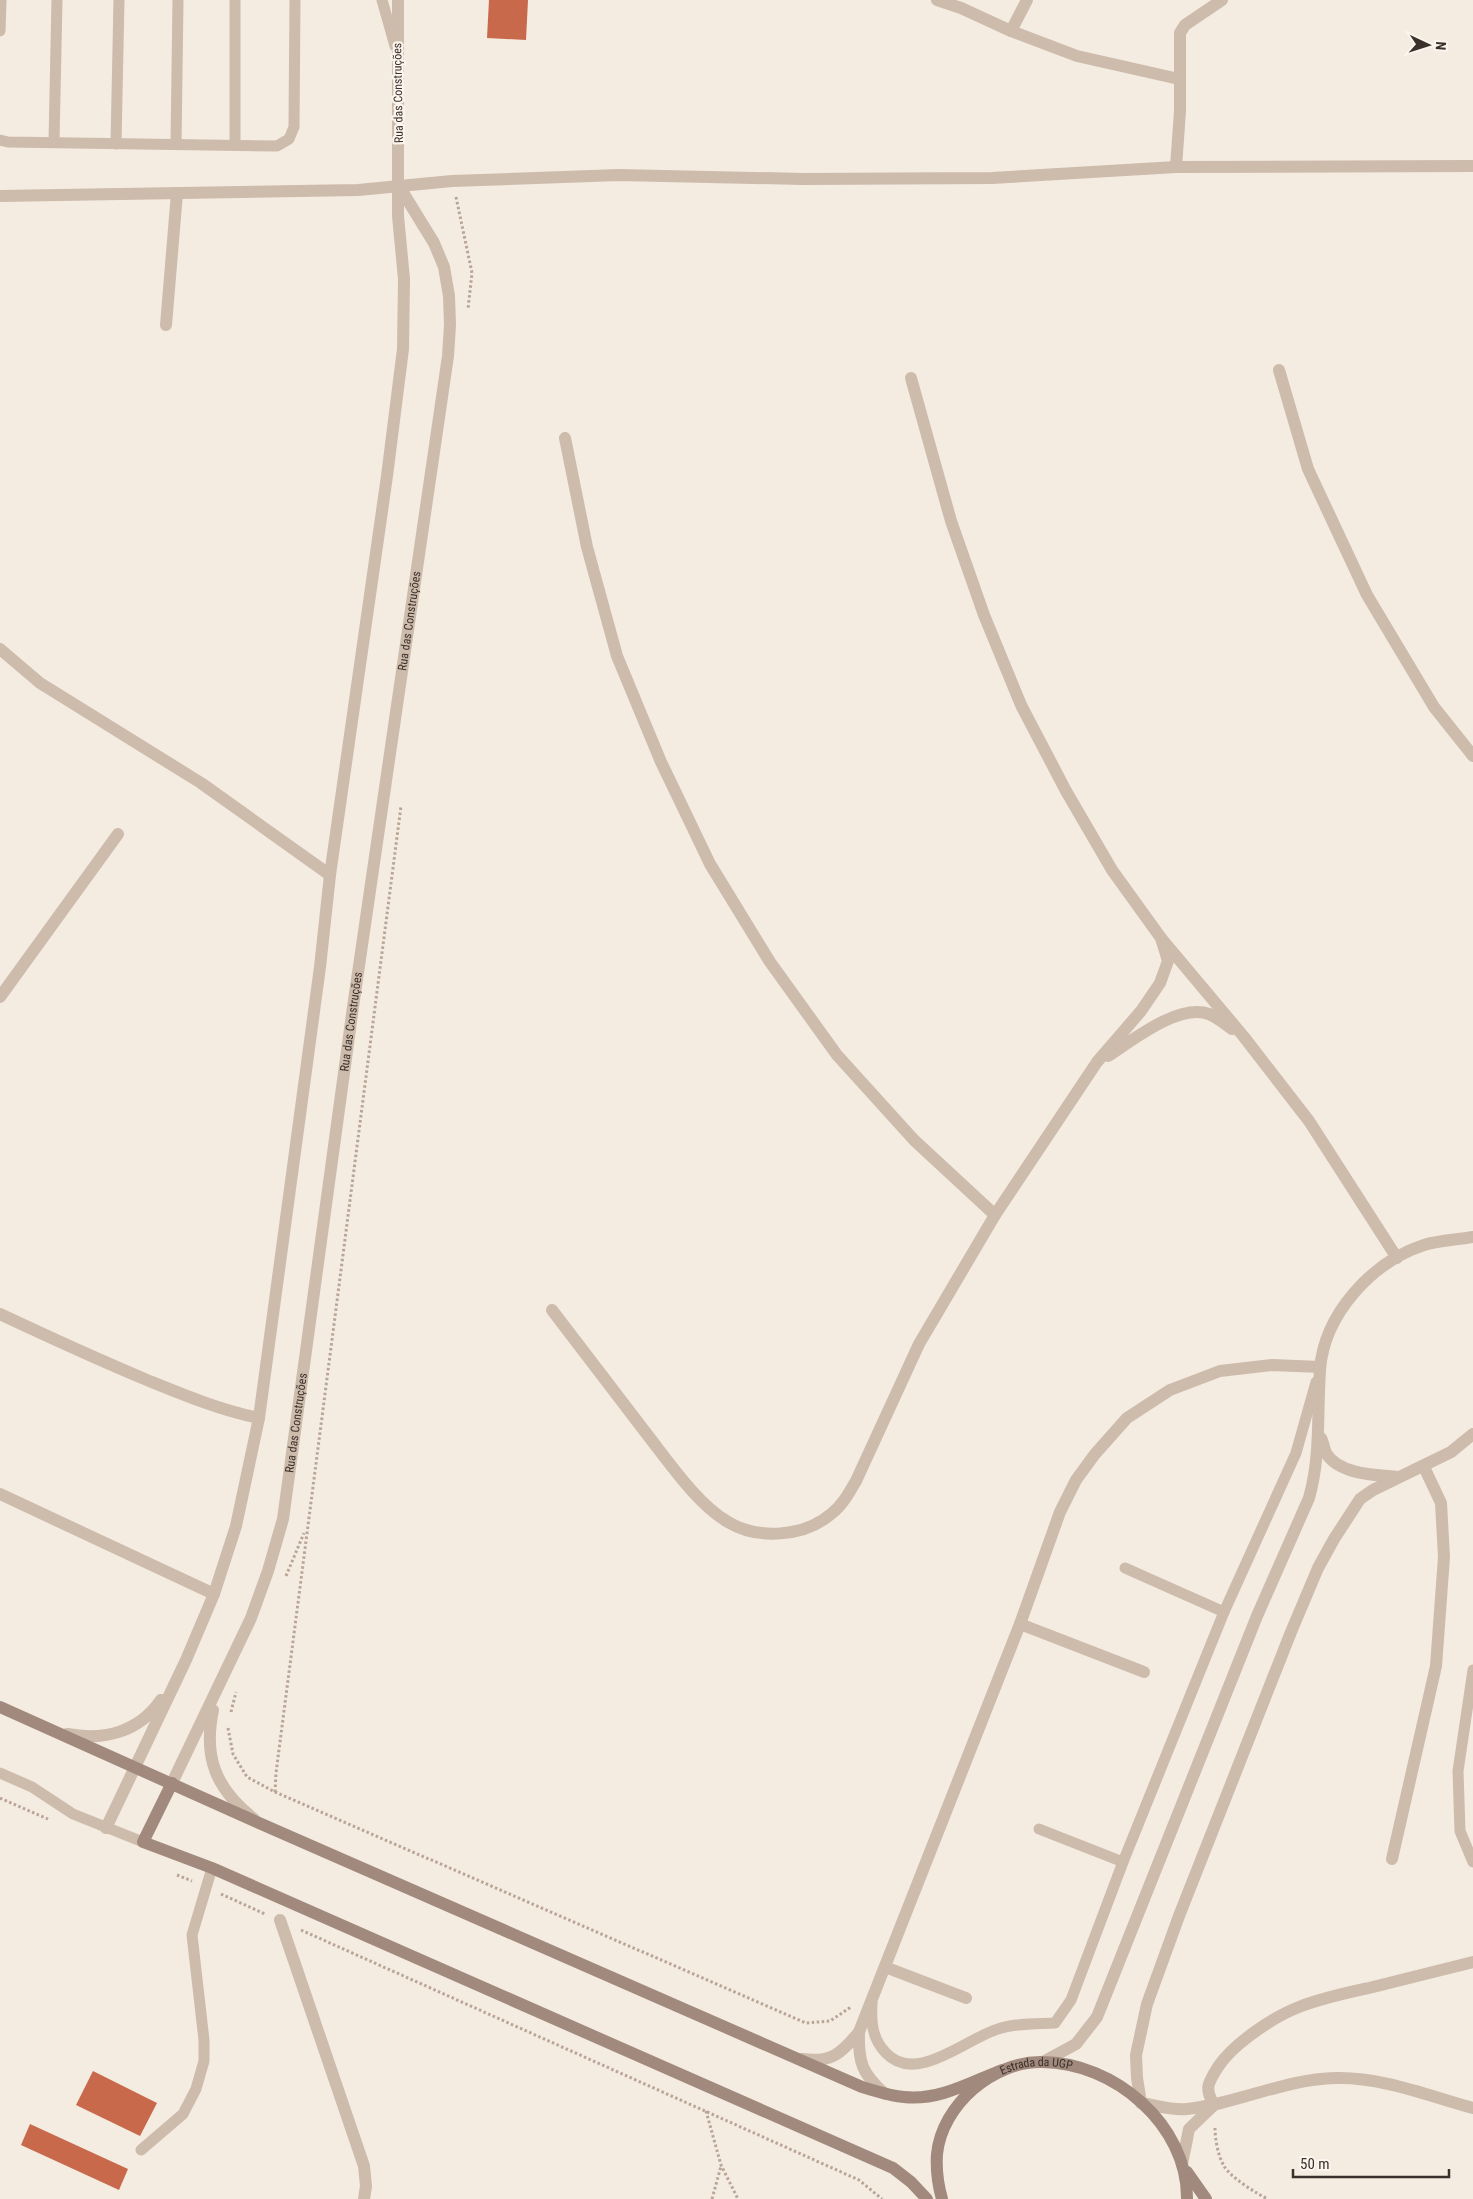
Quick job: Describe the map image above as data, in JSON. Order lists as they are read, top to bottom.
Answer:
{
  "streets": {
    "main road": ["Rua das Construções", "Estrada da UGP"]
  },
  "scale_bar": "50 m",
  "north": "right"
}
